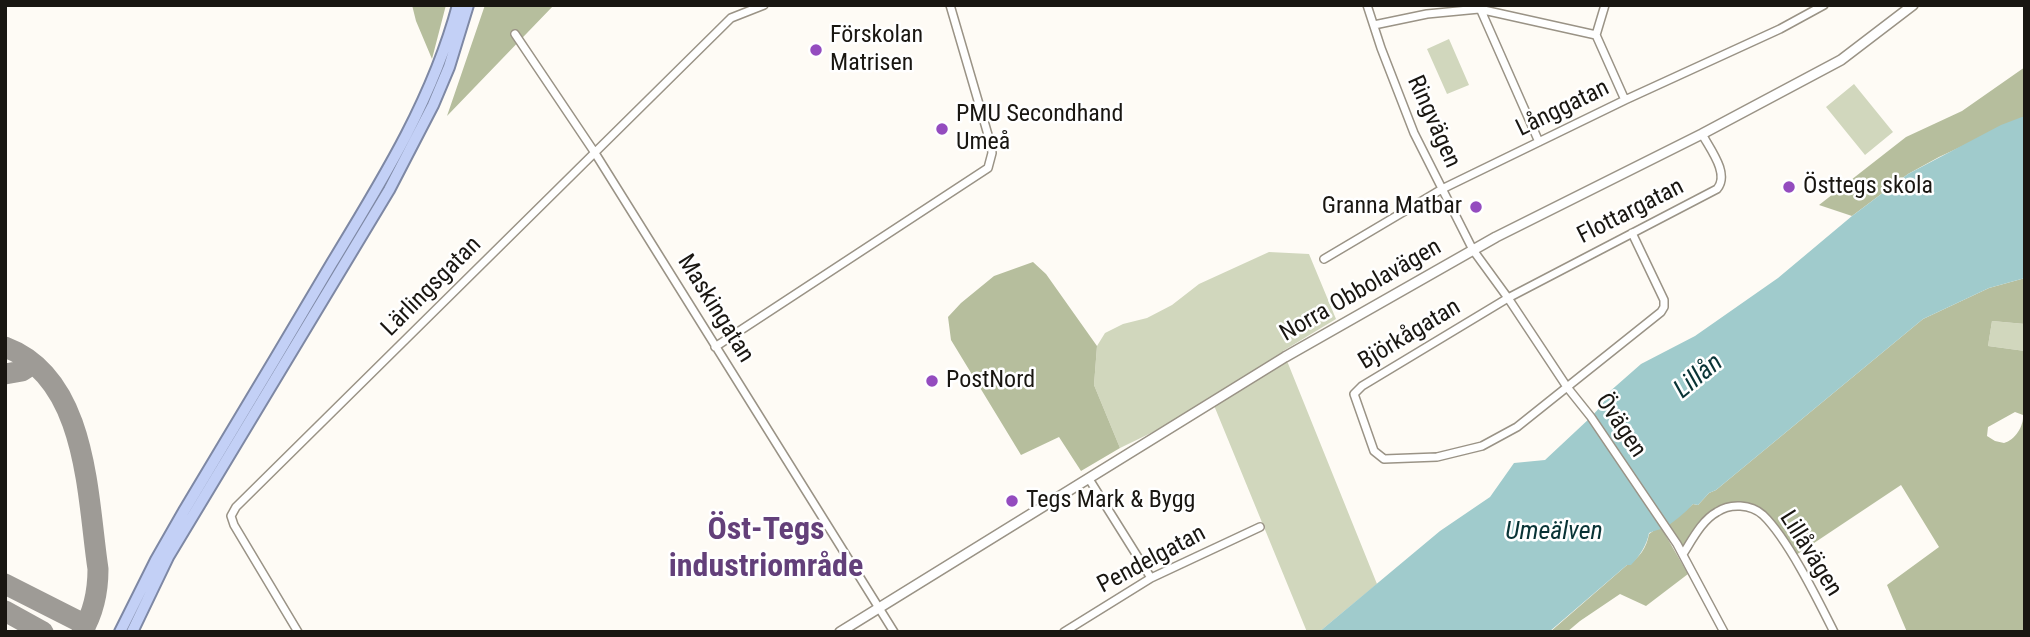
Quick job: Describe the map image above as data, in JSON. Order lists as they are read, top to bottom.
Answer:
{
  "streets": {
    "street": [
      "Långgatan",
      "Ringvägen",
      "Flottargatan",
      "Lärlingsgatan",
      "Norra Obbolavägen",
      "Maskingatan",
      "Björkågatan",
      "Övägen",
      "Lillåvägen",
      "Pendelgatan"
    ]
  },
  "crossings": [
    ["Långgatan", "Ringvägen"],
    ["Ringvägen", "Norra Obbolavägen"],
    ["Ringvägen", "Övägen"],
    ["Flottargatan", "Norra Obbolavägen"],
    ["Flottargatan", "Björkågatan"],
    ["Flottargatan", "Övägen"],
    ["Lärlingsgatan", "Maskingatan"],
    ["Norra Obbolavägen", "Maskingatan"],
    ["Norra Obbolavägen", "Övägen"],
    ["Björkågatan", "Övägen"],
    ["Övägen", "Lillåvägen"]
  ],
  "districts": ["Öst-Tegs industriområde"],
  "water": ["Lillån", "Umeälven"],
  "places": [
    "Förskolan Matrisen",
    "PMU Secondhand Umeå",
    "Östtegs skola",
    "Granna Matbar",
    "PostNord",
    "Tegs Mark & Bygg"
  ]
}
